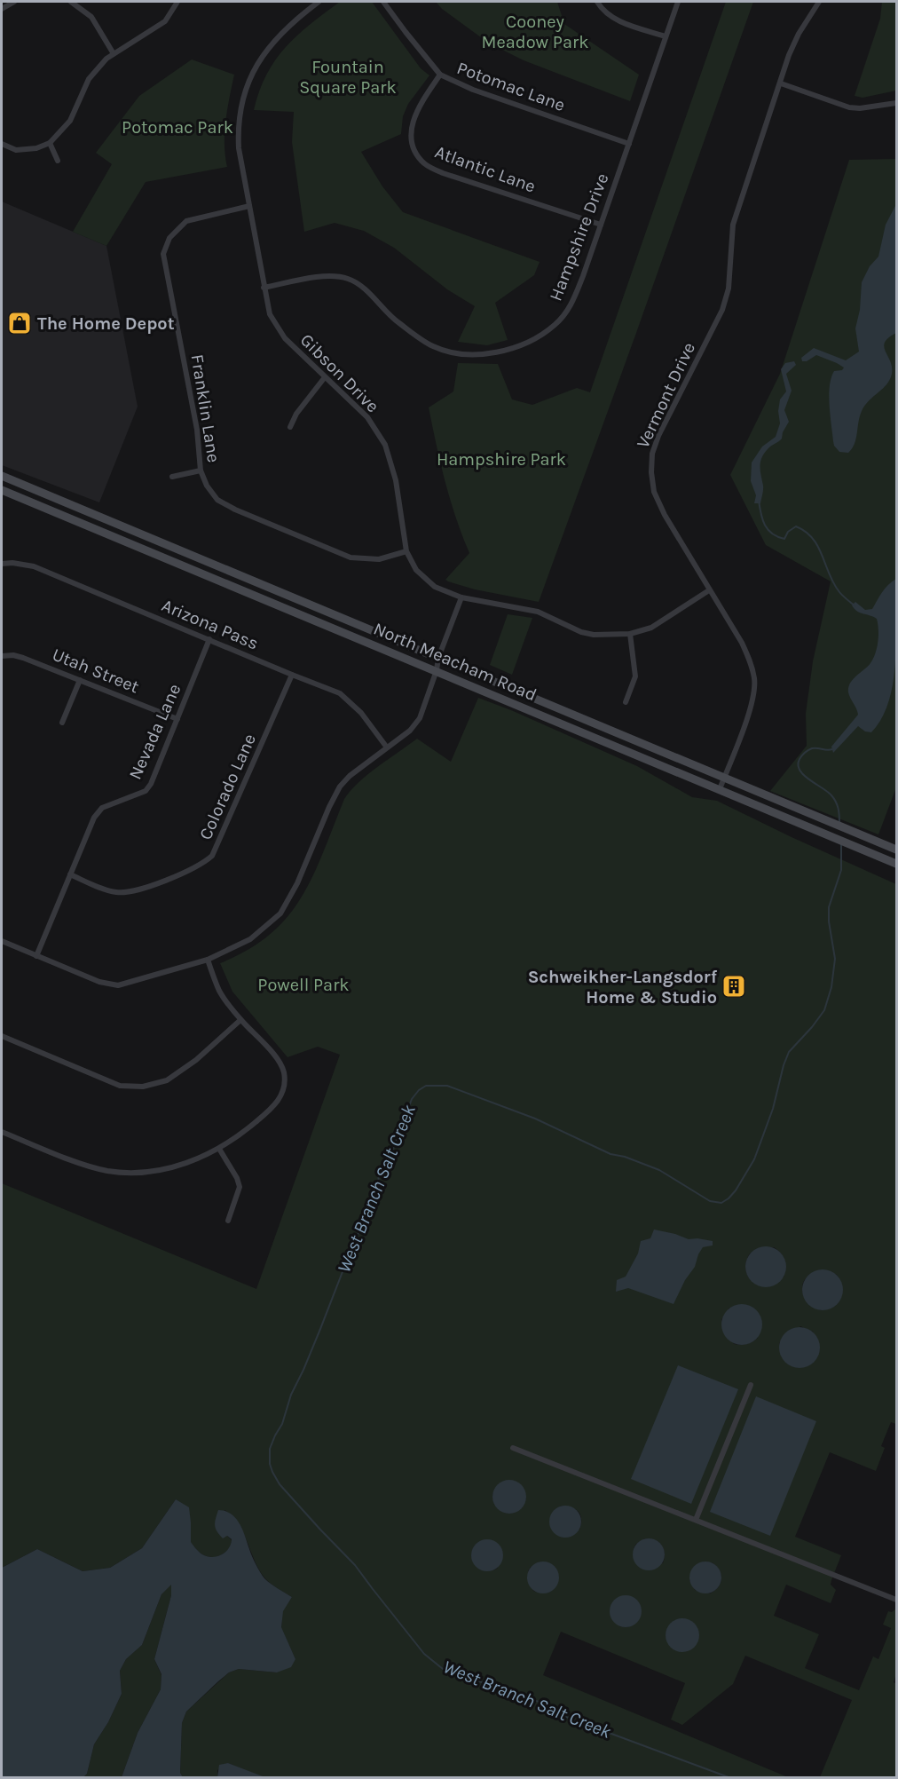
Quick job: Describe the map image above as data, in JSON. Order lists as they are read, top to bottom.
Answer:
{
  "streets": {
    "main road": ["North Meacham Road"],
    "street": [
      "Potomac Lane",
      "Atlantic Lane",
      "Hampshire Drive",
      "Gibson Drive",
      "Vermont Drive",
      "Franklin Lane",
      "Arizona Pass",
      "Utah Street",
      "Nevada Lane",
      "Colorado Lane"
    ]
  },
  "crossings": [
    ["Potomac Lane", "Atlantic Lane"],
    ["Potomac Lane", "Hampshire Drive"],
    ["Atlantic Lane", "Hampshire Drive"],
    ["Hampshire Drive", "Gibson Drive"],
    ["Gibson Drive", "Vermont Drive"],
    ["Gibson Drive", "Franklin Lane"],
    ["Vermont Drive", "North Meacham Road"],
    ["Arizona Pass", "Nevada Lane"],
    ["Arizona Pass", "Colorado Lane"],
    ["Utah Street", "Nevada Lane"],
    ["Nevada Lane", "Colorado Lane"]
  ],
  "water": ["West Branch Salt Creek"],
  "parks": [
    "Cooney Meadow Park",
    "Fountain Square Park",
    "Potomac Park",
    "Hampshire Park",
    "Powell Park"
  ],
  "places": {
    "shop": ["The Home Depot"],
    "building": ["Schweikher-Langsdorf Home & Studio"]
  }
}
